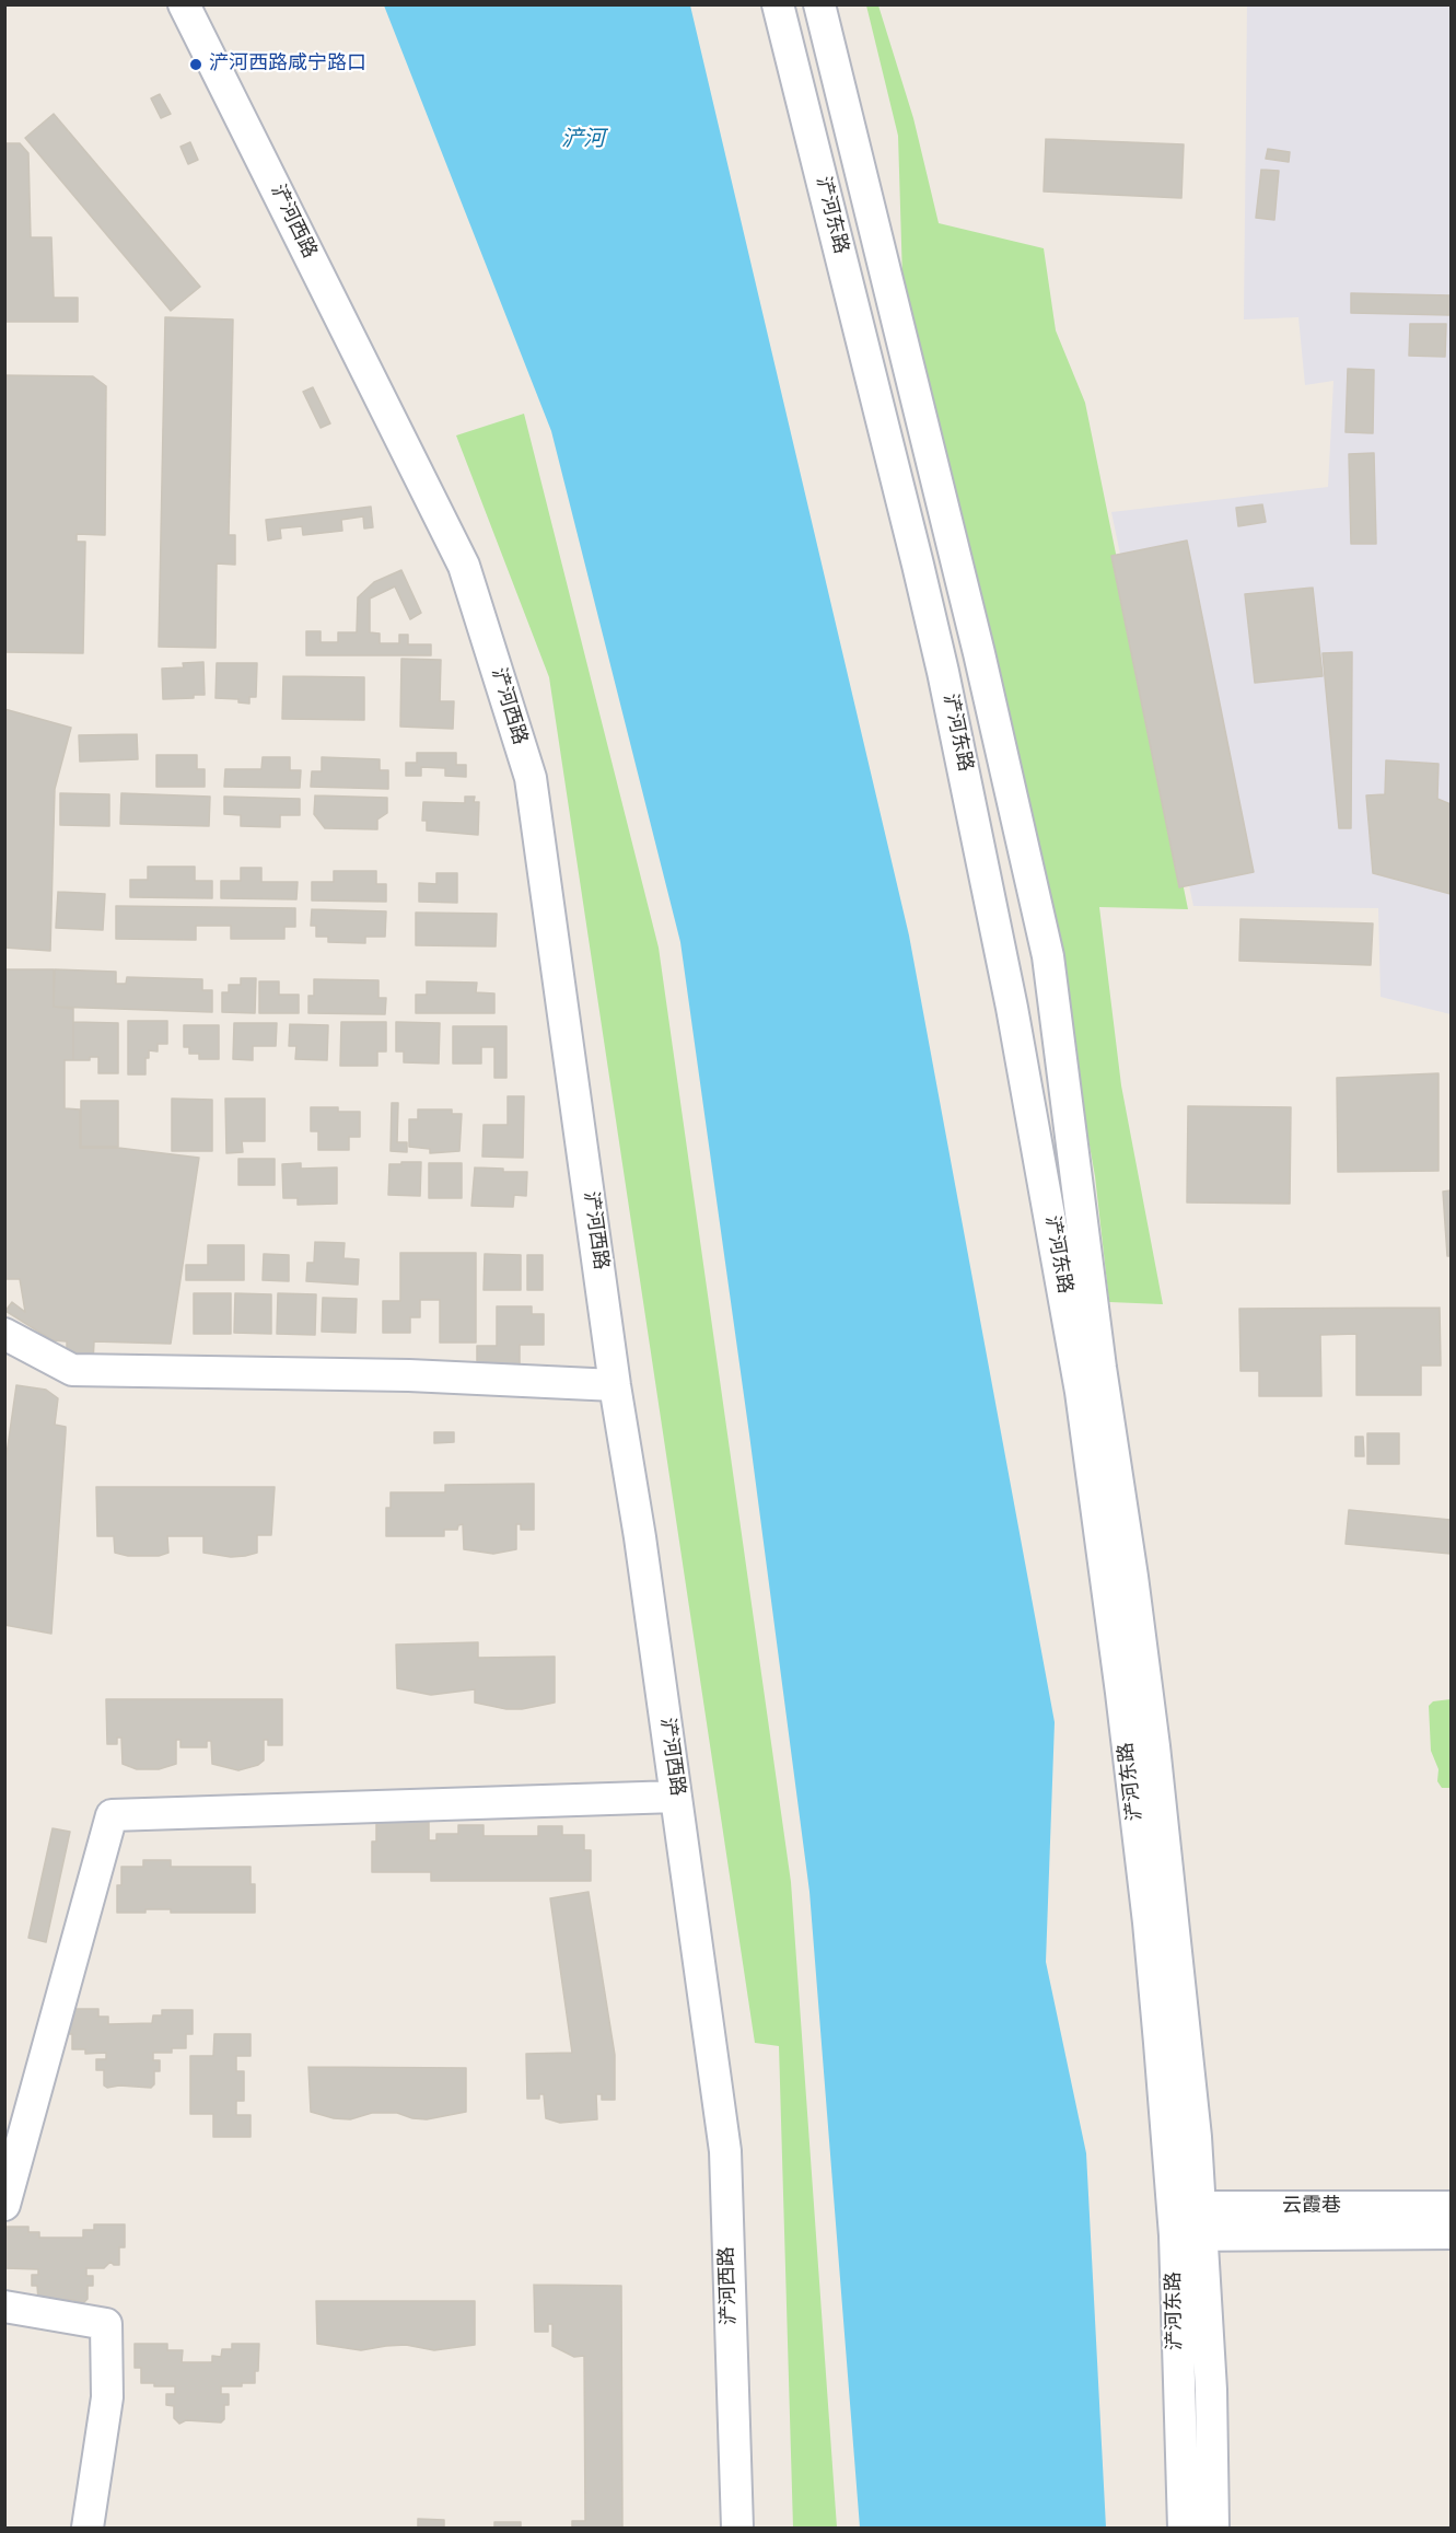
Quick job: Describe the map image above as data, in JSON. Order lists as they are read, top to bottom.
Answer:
{
  "streets": {
    "street": ["浐河东路", "浐河西路", "云霞巷"]
  },
  "crossings": [
    ["浐河东路", "云霞巷"]
  ],
  "water": ["浐河"],
  "places": ["浐河西路咸宁路口"]
}
